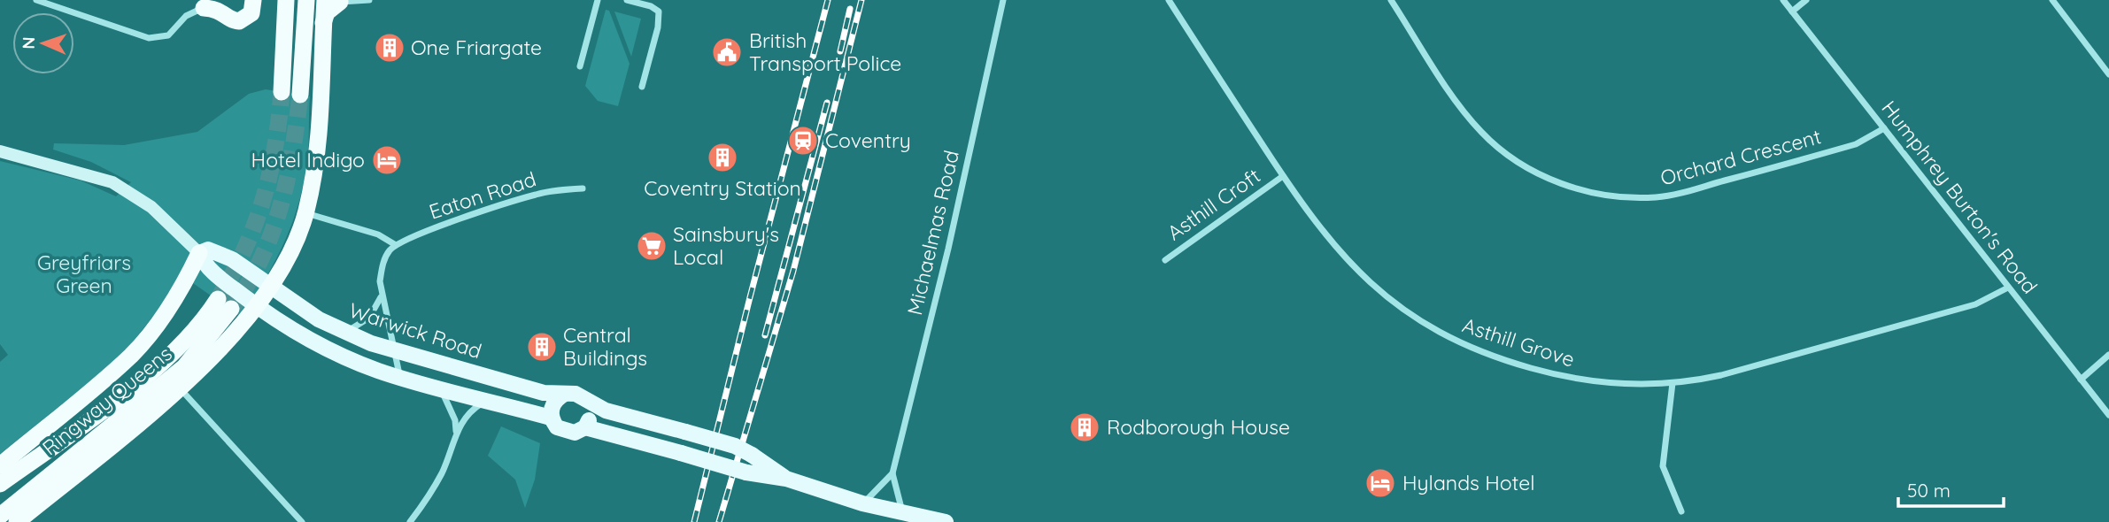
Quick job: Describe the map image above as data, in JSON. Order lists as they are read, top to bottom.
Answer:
{
  "streets": {
    "highway": ["Ringway Queens"],
    "main road": ["Warwick Road"],
    "street": [
      "Orchard Crescent",
      "Eaton Road",
      "Humphrey Burton's Road",
      "Asthill Croft",
      "Michaelmas Road",
      "Asthill Grove"
    ]
  },
  "crossings": [
    ["Orchard Crescent", "Humphrey Burton's Road"],
    ["Humphrey Burton's Road", "Asthill Grove"],
    ["Asthill Croft", "Asthill Grove"],
    ["Michaelmas Road", "Warwick Road"]
  ],
  "parks": ["Greyfriars Green"],
  "places": {
    "building": [
      "One Friargate",
      "Coventry Station",
      "Central Buildings",
      "Rodborough House"
    ],
    "public building": ["British Transport Police"],
    "station": ["Coventry"],
    "hotel": ["Hotel Indigo", "Hylands Hotel"],
    "supermarket": ["Sainsbury's Local"]
  },
  "scale_bar": "50 m",
  "north": "left"
}
